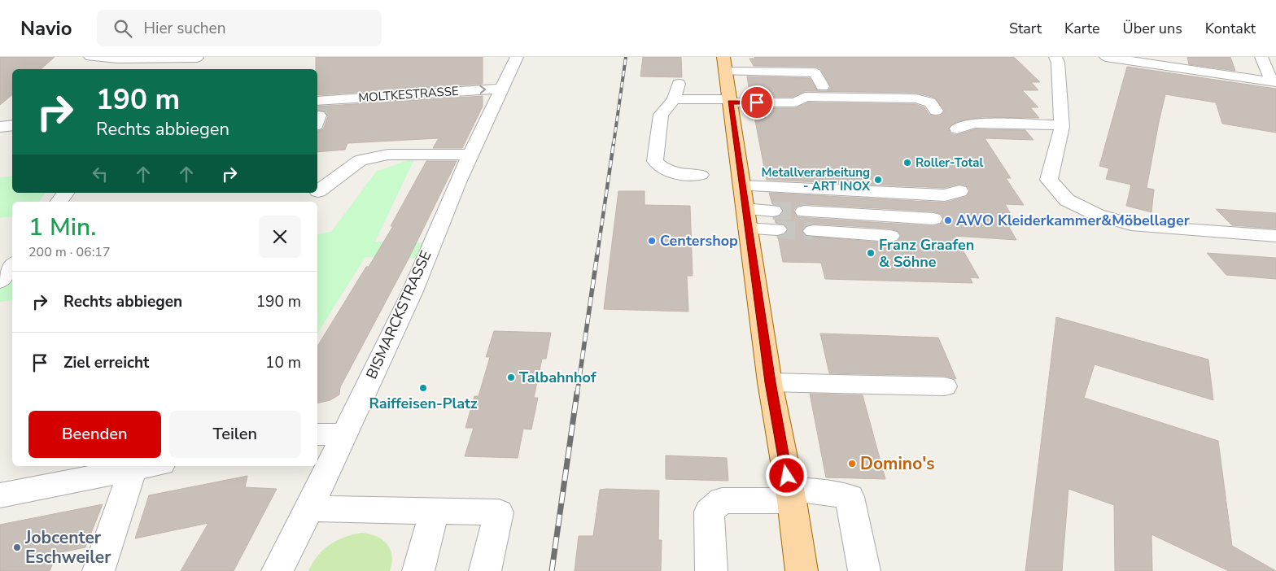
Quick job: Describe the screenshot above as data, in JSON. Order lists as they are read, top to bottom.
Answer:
{
  "streets": {
    "street": ["MOLTKESTRASSE", "BISMARCKSTRASSE"]
  },
  "crossings": [
    ["MOLTKESTRASSE", "BISMARCKSTRASSE"]
  ],
  "places": [
    "Roller-Total",
    "Metallverarbeitung - ART INOX",
    "AWO Kleiderkammer&Möbellager",
    "Centershop",
    "Franz Graafen & Söhne",
    "Talbahnhof",
    "Raiffeisen-Platz",
    "Domino's",
    "Jobcenter Eschweiler"
  ],
  "page": {
    "header": "Navio",
    "search": "Hier suchen",
    "nav": [
      "Start",
      "Karte",
      "Über uns",
      "Kontakt"
    ],
    "turn": ["190 m", "Rechts abbiegen"],
    "heading": ["1 Min.", "200 m · 06:17"],
    "list": [
      {
        "name": "Rechts abbiegen",
        "value": "190 m"
      },
      {
        "name": "Ziel erreicht",
        "value": "10 m"
      }
    ],
    "buttons": ["Beenden", "Teilen"]
  }
}
